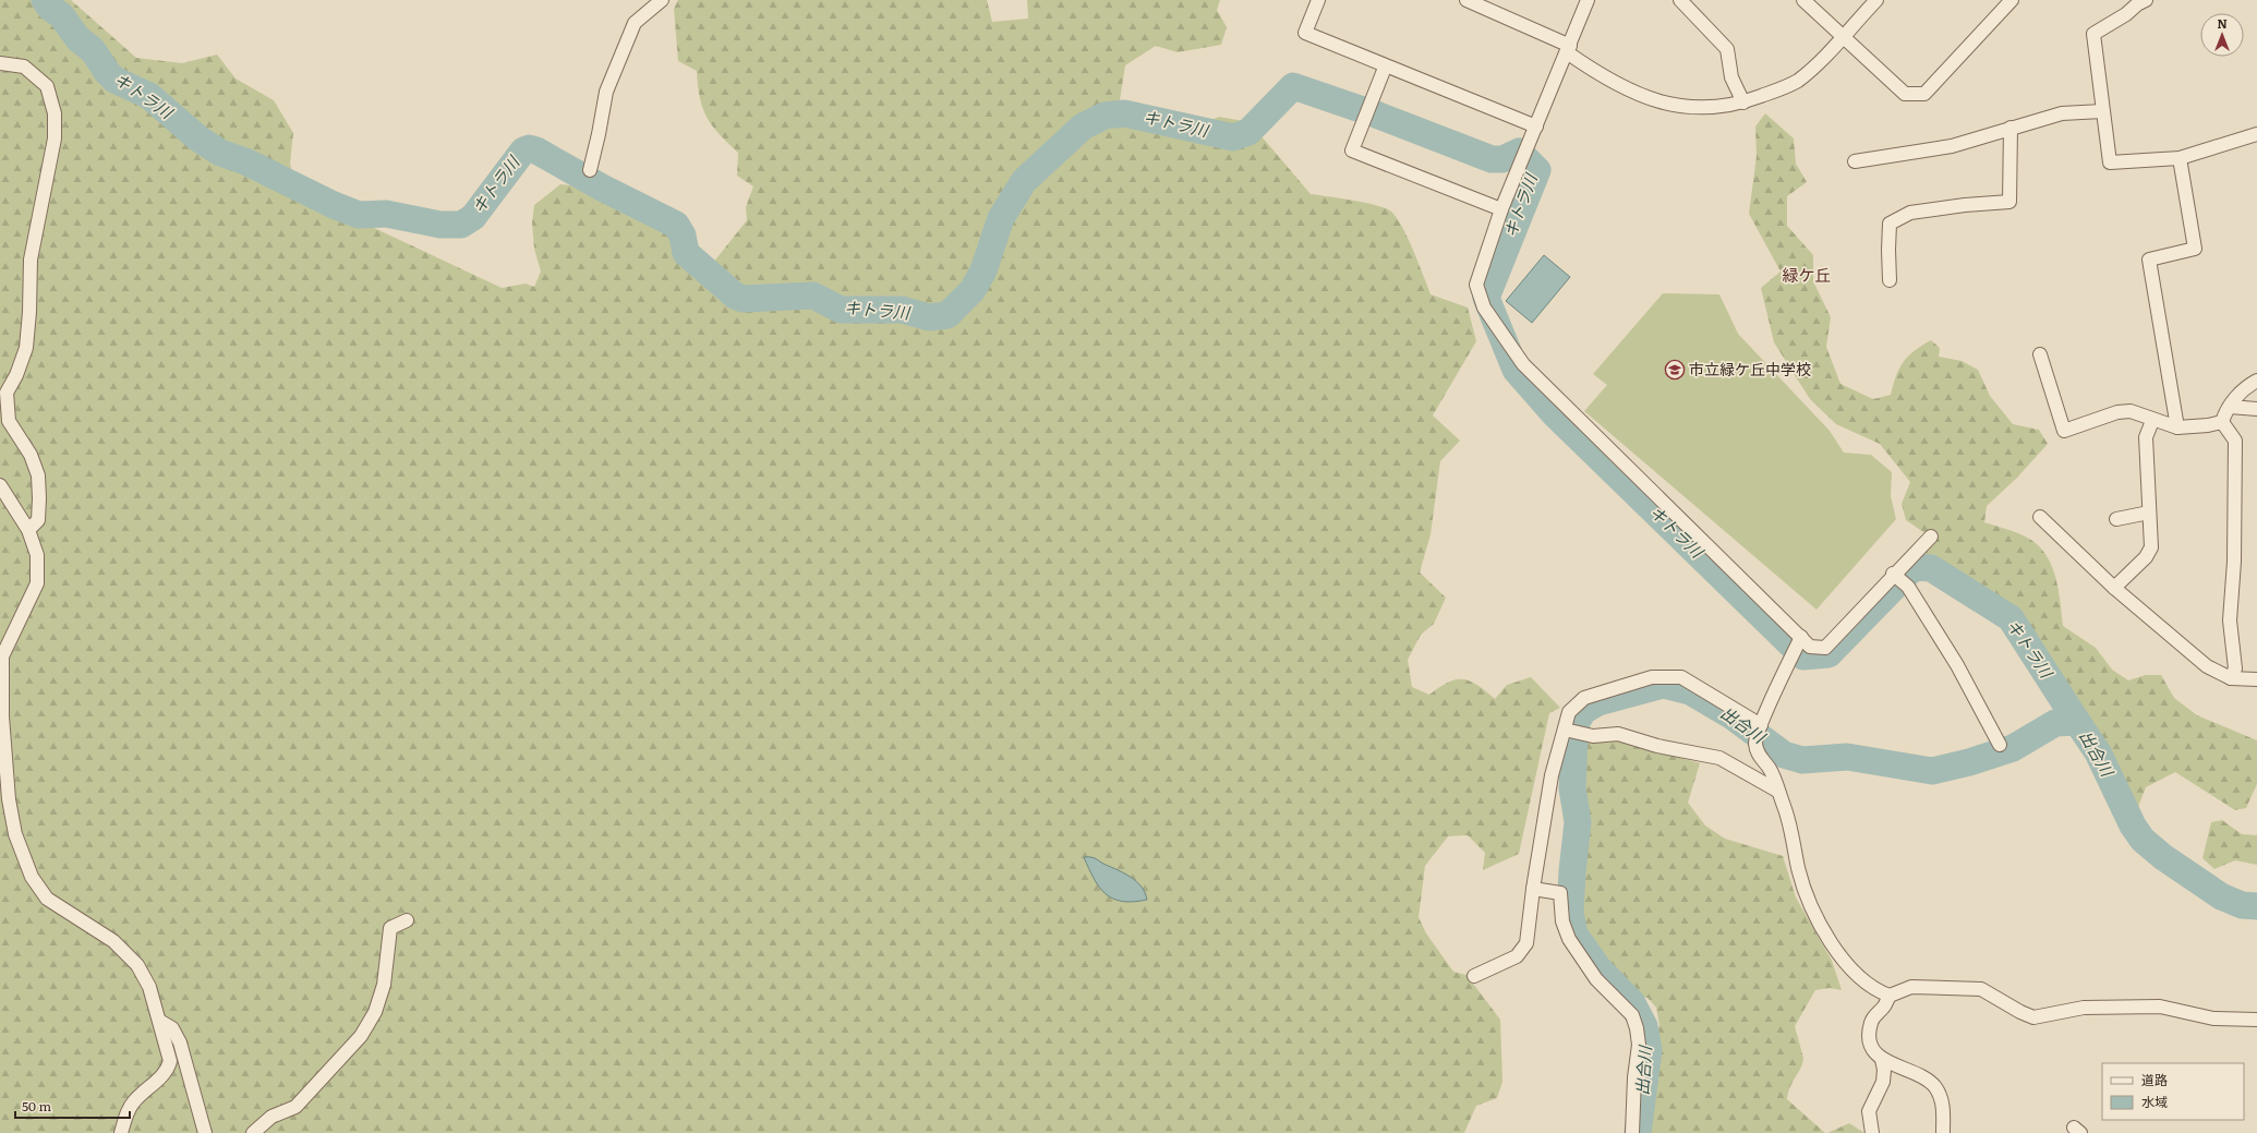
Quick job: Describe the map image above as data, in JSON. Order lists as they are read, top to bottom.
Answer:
{
  "districts": ["緑ケ丘"],
  "water": ["キトラ川", "出合川"],
  "places": {
    "school or university": ["市立緑ケ丘中学校"]
  },
  "legend": ["道路", "水域"],
  "scale_bar": "50 m",
  "north": "top"
}
